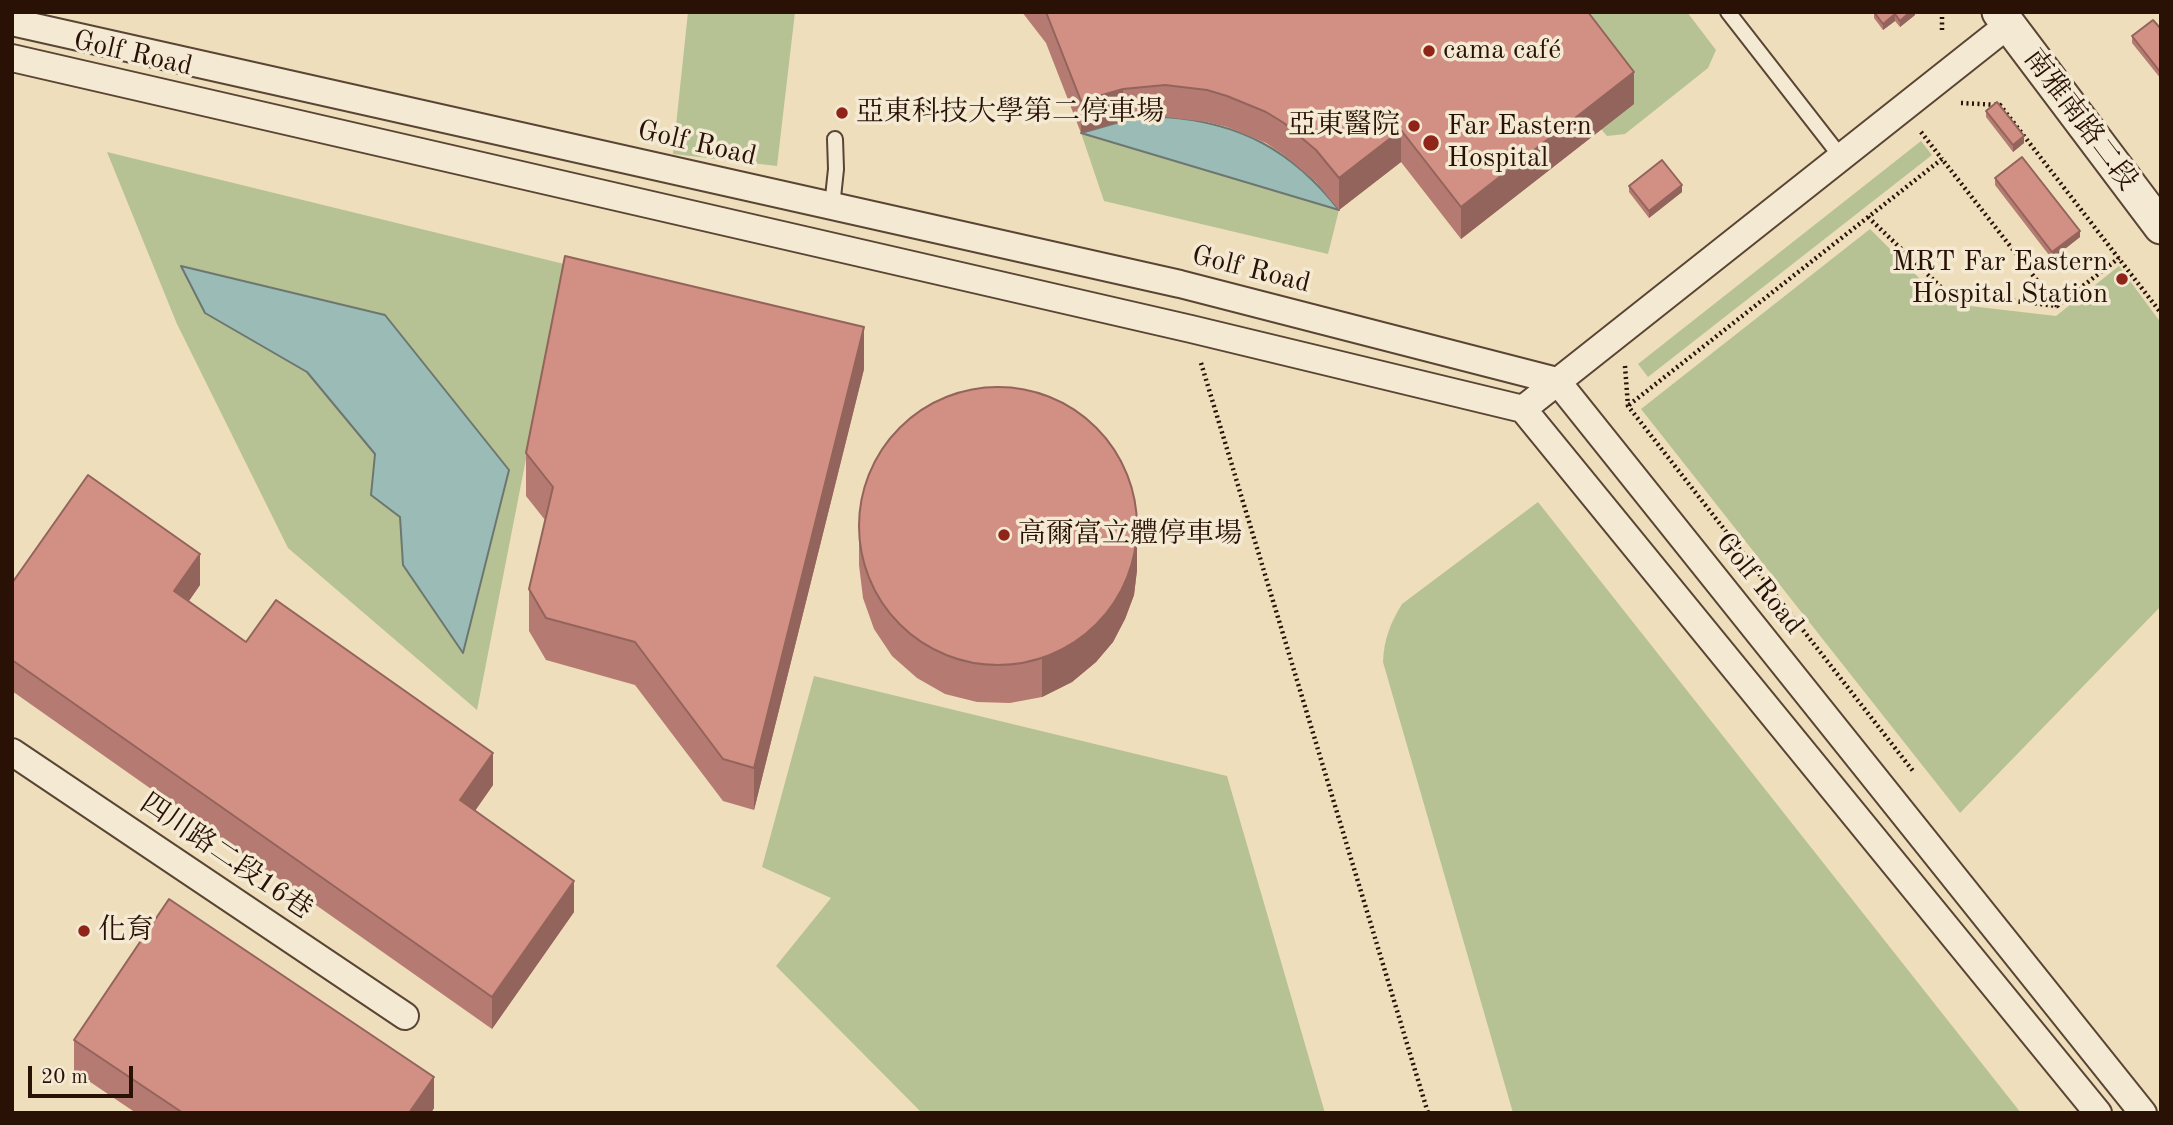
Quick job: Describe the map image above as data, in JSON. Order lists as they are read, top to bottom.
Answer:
{
  "streets": {
    "street": ["Golf Road", "南雅南路二段", "四川路二段16巷"]
  },
  "places": [
    "cama café",
    "亞東科技大學第二停車場",
    "亞東醫院",
    "Far Eastern Hospital",
    "MRT Far Eastern Hospital Station",
    "高爾富立體停車場",
    "化育"
  ],
  "scale_bar": "20 m"
}
